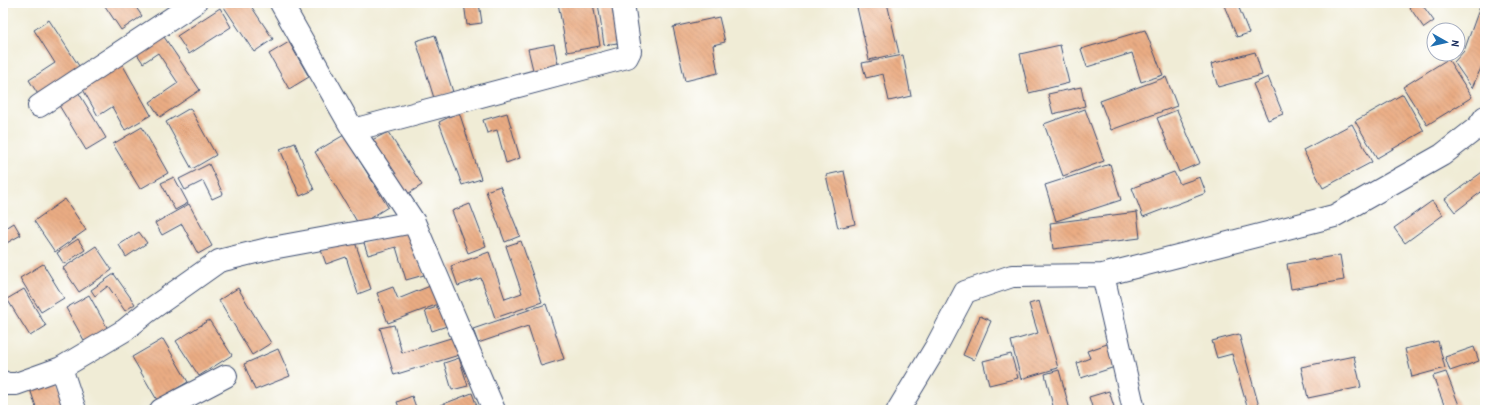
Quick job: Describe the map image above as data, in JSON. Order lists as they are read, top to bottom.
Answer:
{
  "north": "right"
}
